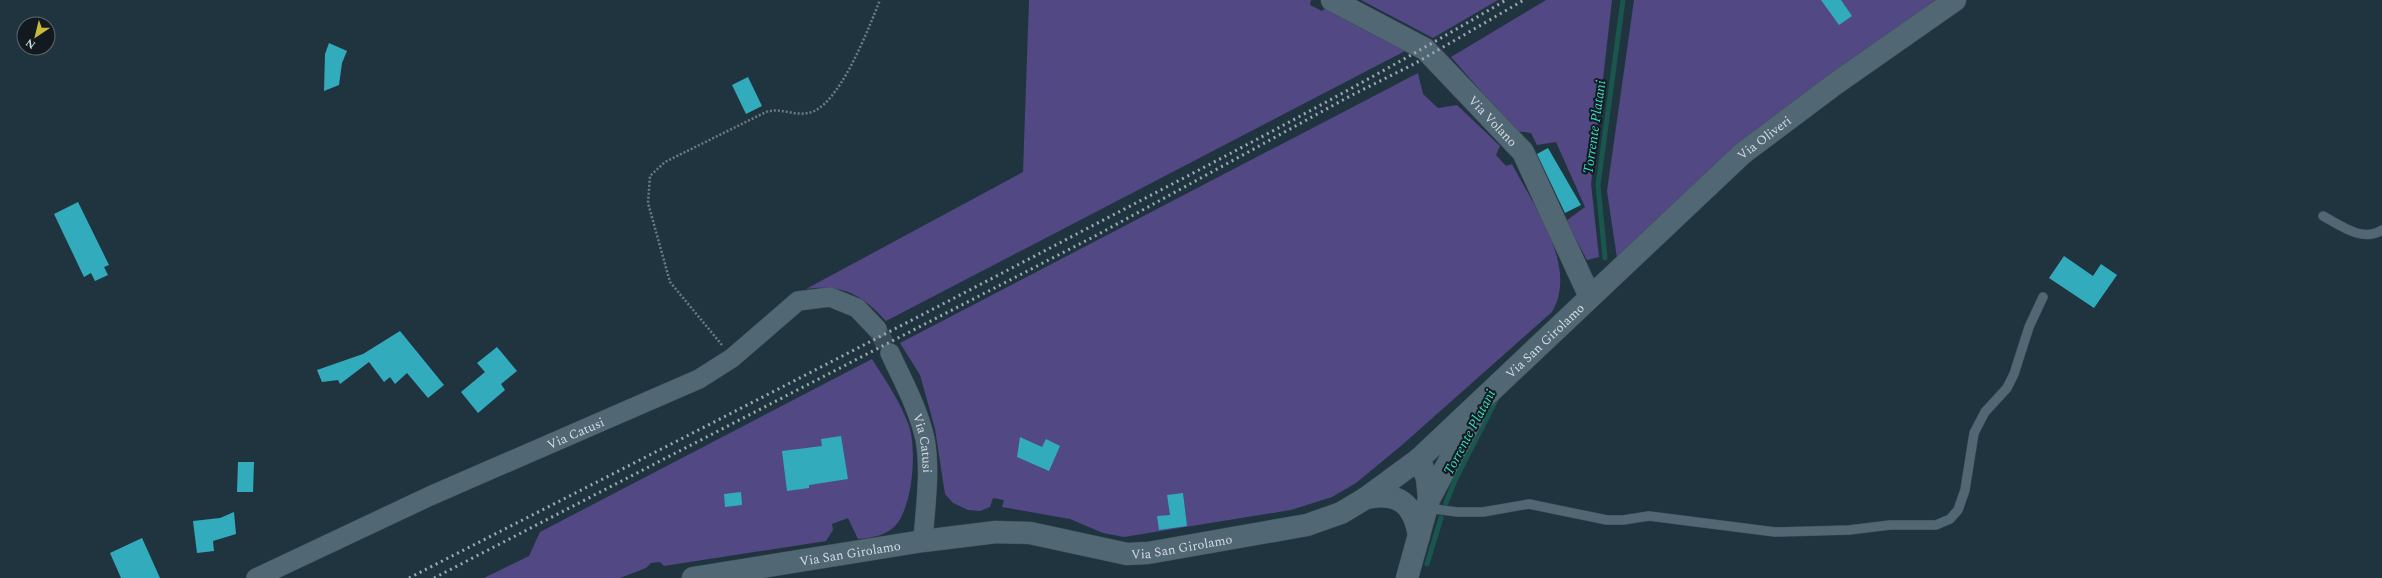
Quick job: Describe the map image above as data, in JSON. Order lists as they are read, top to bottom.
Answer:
{
  "streets": {
    "street": [
      "Via Volano",
      "Via Oliveri",
      "Via San Girolamo",
      "Via Catusi"
    ]
  },
  "crossings": [
    ["Via Volano", "Via Oliveri"],
    ["Via Volano", "Via San Girolamo"],
    ["Via Oliveri", "Via San Girolamo"],
    ["Via San Girolamo", "Via Catusi"]
  ],
  "water": ["Torrente Platani"],
  "north": "bottom left"
}
